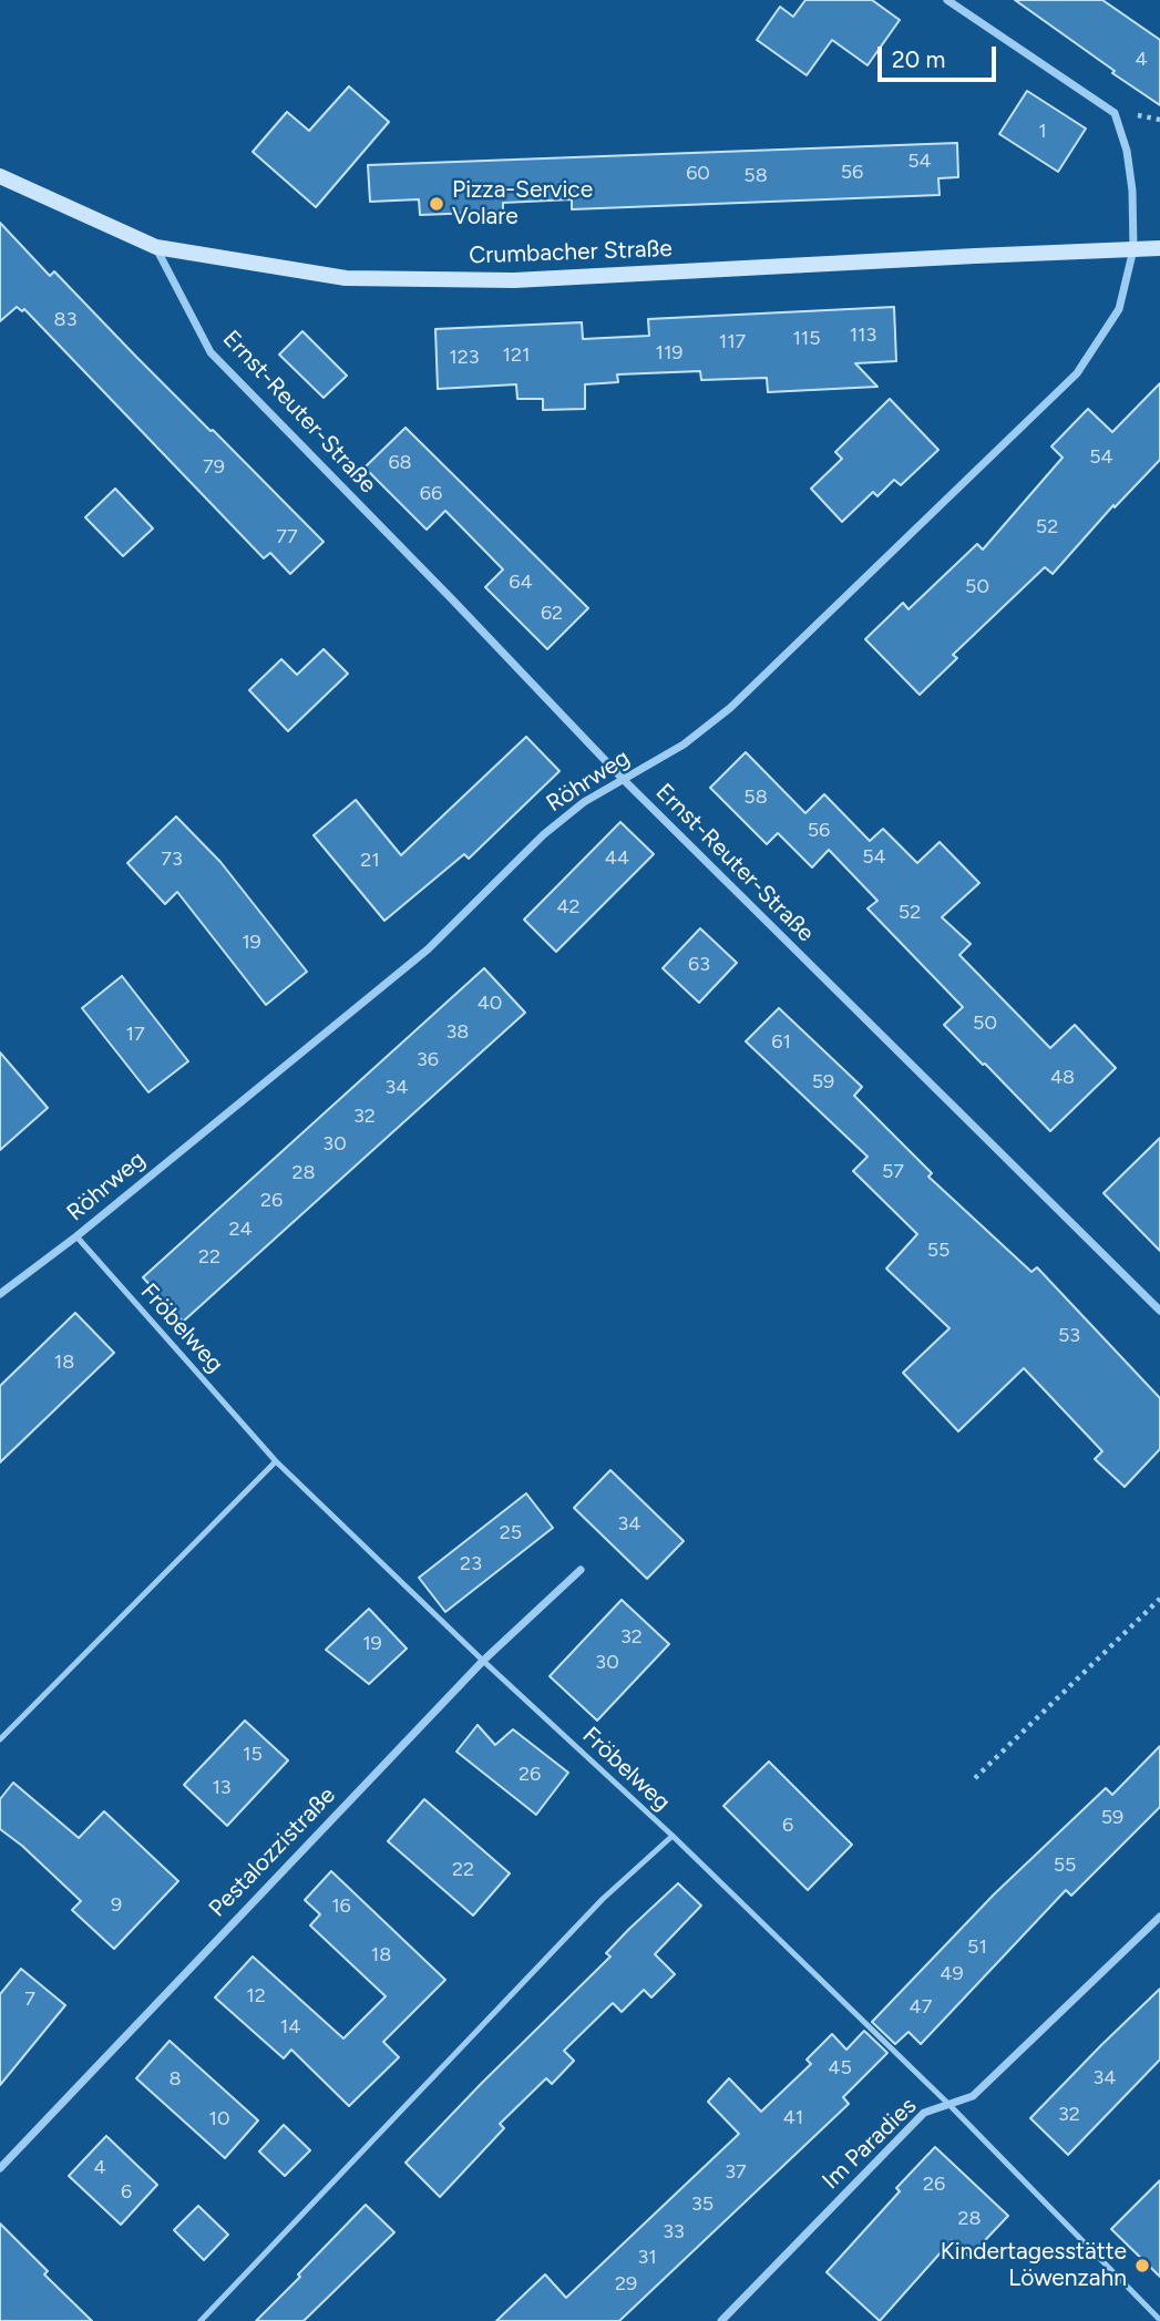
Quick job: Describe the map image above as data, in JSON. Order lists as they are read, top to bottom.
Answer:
{
  "streets": {
    "main road": ["Crumbacher Straße"],
    "street": [
      "Ernst-Reuter-Straße",
      "Röhrweg",
      "Pestalozzistraße",
      "Im Paradies"
    ],
    "lane": ["Fröbelweg"]
  },
  "crossings": [
    ["Crumbacher Straße", "Ernst-Reuter-Straße"],
    ["Crumbacher Straße", "Röhrweg"],
    ["Ernst-Reuter-Straße", "Röhrweg"],
    ["Röhrweg", "Fröbelweg"],
    ["Fröbelweg", "Pestalozzistraße"],
    ["Fröbelweg", "Im Paradies"]
  ],
  "places": ["Pizza-Service Volare", "Kindertagesstätte Löwenzahn"],
  "house_numbers": [
    "4",
    "1",
    "54",
    "56",
    "60",
    "58",
    "83",
    "113",
    "115",
    "117",
    "119",
    "121",
    "123",
    "54",
    "68",
    "79",
    "66",
    "52",
    "77",
    "64",
    "50",
    "62",
    "58",
    "56",
    "54",
    "44",
    "73",
    "21",
    "42",
    "52",
    "19",
    "63",
    "40",
    "50",
    "38",
    "17",
    "61",
    "36",
    "48",
    "59",
    "34",
    "32",
    "30",
    "57",
    "28",
    "26",
    "24",
    "55",
    "22",
    "53",
    "18",
    "34",
    "25",
    "23",
    "32",
    "19",
    "30",
    "15",
    "26",
    "13",
    "59",
    "6",
    "55",
    "22",
    "9",
    "16",
    "51",
    "18",
    "49",
    "12",
    "7",
    "47",
    "14",
    "45",
    "34",
    "8",
    "32",
    "41",
    "10",
    "4",
    "37",
    "26",
    "6",
    "35",
    "28",
    "33",
    "31",
    "29"
  ],
  "scale_bar": "20 m"
}
